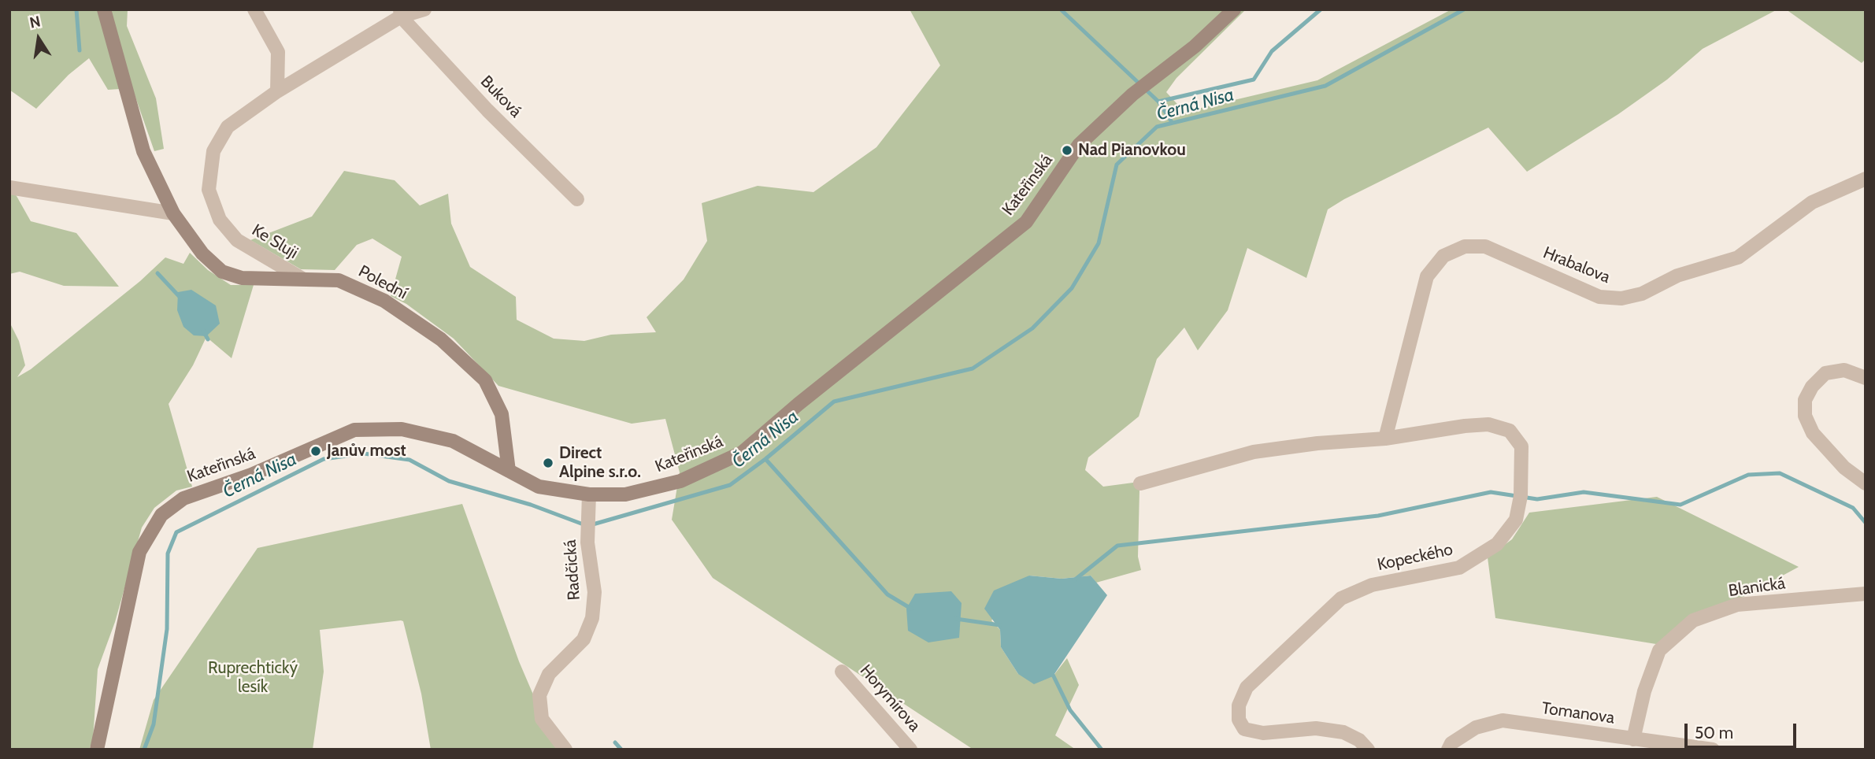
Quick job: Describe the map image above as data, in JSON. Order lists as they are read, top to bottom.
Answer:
{
  "streets": {
    "street": [
      "Buková",
      "Kateřinská",
      "Ke Sluji",
      "Hrabalova",
      "Polední",
      "Kopeckého",
      "Radčická",
      "Blanická",
      "Horymírova",
      "Tomanova"
    ]
  },
  "crossings": [
    ["Kateřinská", "Polední"],
    ["Kateřinská", "Radčická"],
    ["Ke Sluji", "Polední"],
    ["Hrabalova", "Kopeckého"],
    ["Blanická", "Tomanova"]
  ],
  "water": ["Černá Nisa"],
  "parks": ["Ruprechtický lesík"],
  "places": ["Nad Pianovkou", "Janův most", "Direct Alpine s.r.o."],
  "scale_bar": "50 m",
  "north": "top"
}
